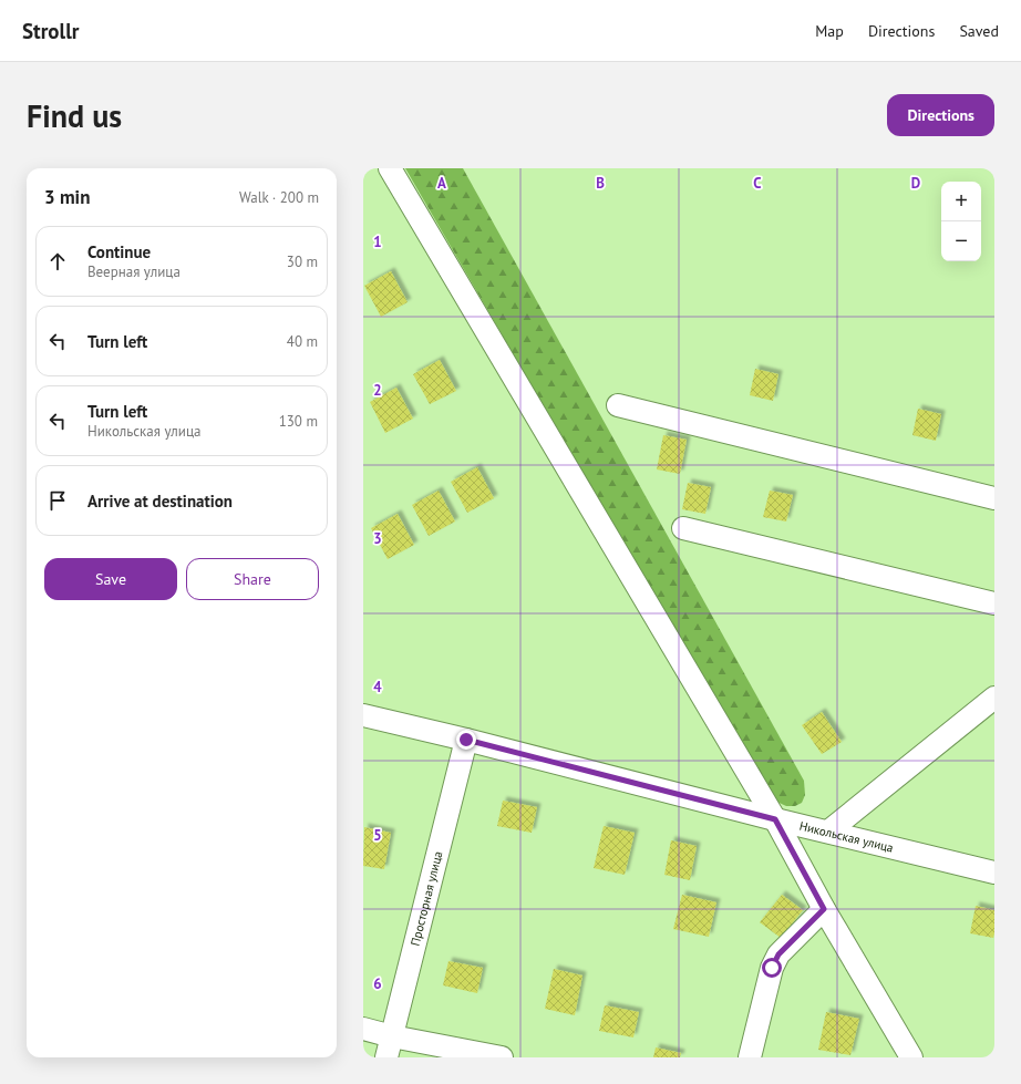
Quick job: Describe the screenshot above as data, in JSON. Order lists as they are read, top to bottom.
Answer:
{
  "streets": {
    "street": ["Никольская улица", "Просторная улица"]
  },
  "crossings": [
    ["Никольская улица", "Просторная улица"]
  ],
  "page": {
    "header": "Strollr",
    "nav": ["Map", "Directions", "Saved"],
    "buttons": [
      "Directions",
      ["Save", "Share"]
    ],
    "title": "Find us",
    "heading": ["3 min", "Walk · 200 m"],
    "map_buttons": ["+", "−"],
    "list": [
      ["Continue", "Веерная улица", "30 m"],
      ["Turn left", "40 m"],
      ["Turn left", "Никольская улица", "130 m"],
      "Arrive at destination"
    ]
  },
  "grid": {
    "columns": [
      "A",
      "B",
      "C",
      "D"
    ],
    "rows": [
      "1",
      "2",
      "3",
      "4",
      "5",
      "6"
    ]
  }
}
